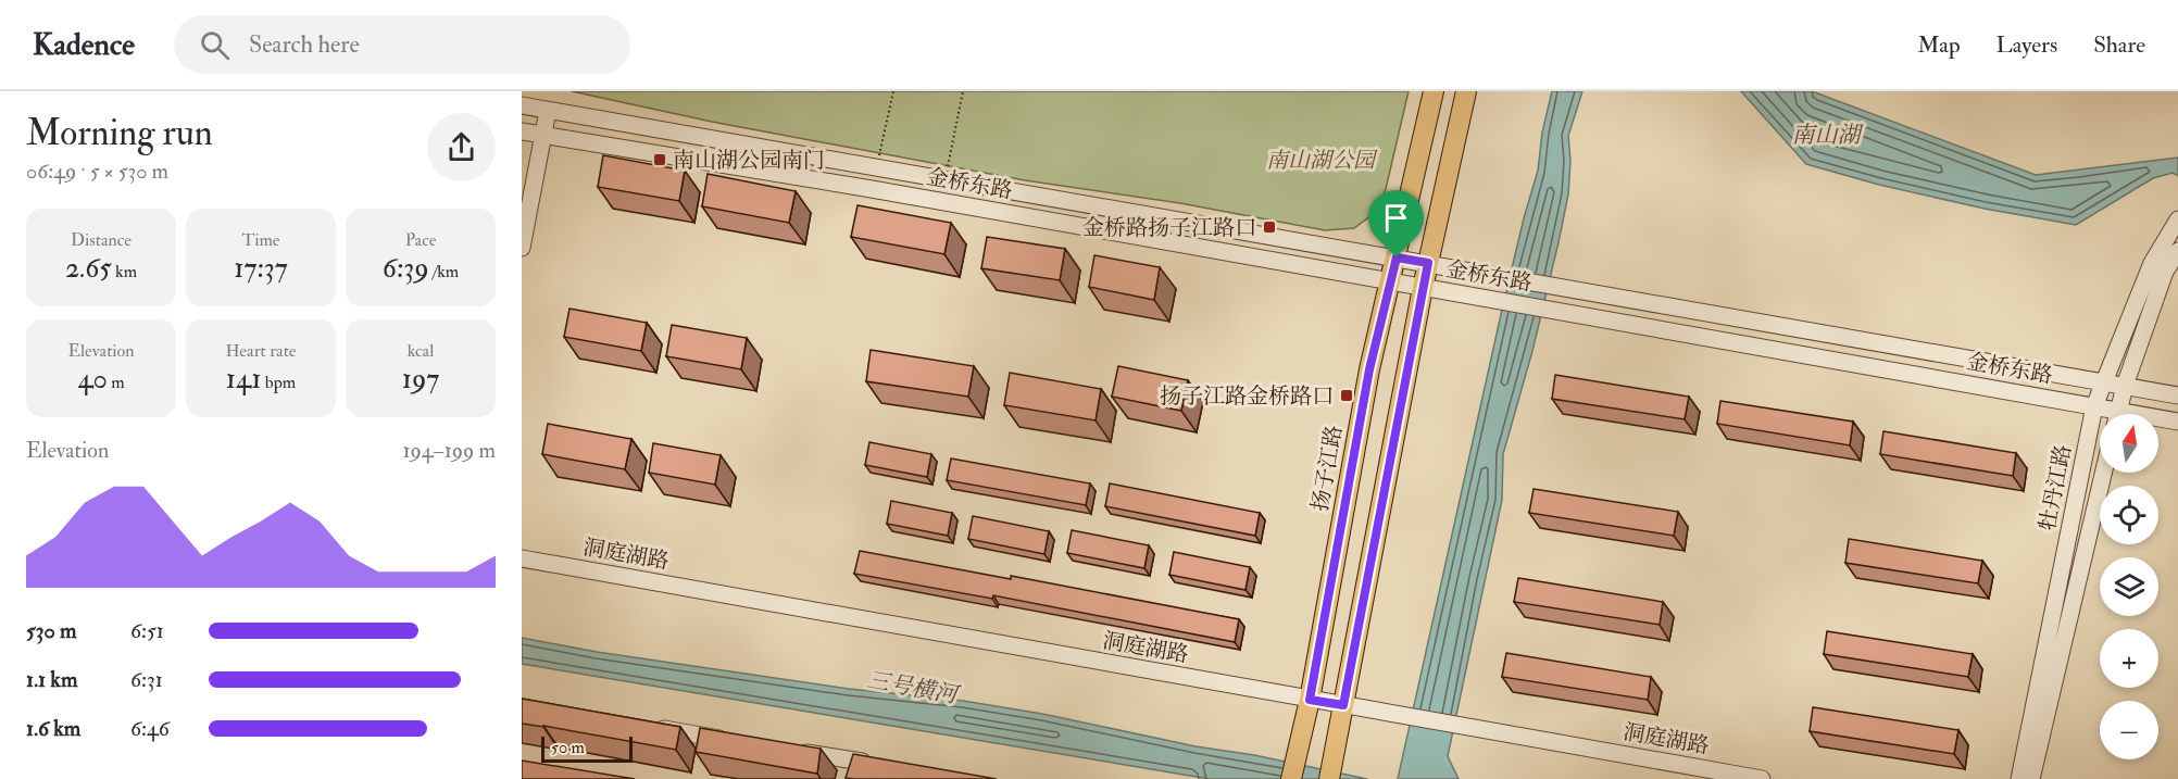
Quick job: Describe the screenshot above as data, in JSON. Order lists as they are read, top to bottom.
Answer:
{
  "streets": {
    "main road": ["扬子江路"],
    "street": ["金桥东路", "牡丹江路", "洞庭湖路"]
  },
  "crossings": [
    ["金桥东路", "扬子江路"],
    ["金桥东路", "牡丹江路"],
    ["扬子江路", "洞庭湖路"]
  ],
  "water": ["南山湖", "三号横河"],
  "parks": ["南山湖公园"],
  "places": {
    "transit": ["南山湖公园南门", "金桥路扬子江路口", "扬子江路金桥路口"]
  },
  "scale_bar": "50 m",
  "north": "top",
  "page": {
    "header": "Kadence",
    "search": "Search here",
    "nav": ["Map", "Layers", "Share"],
    "heading": ["Morning run", "06:49 · 5 × 530 m"],
    "stats": [
      ["Distance", "2.65 km"],
      ["Time", "17:37"],
      ["Pace", "6:39 /km"],
      ["Elevation", "40 m"],
      ["Heart rate", "141 bpm"],
      ["kcal", "197"]
    ],
    "map_buttons": ["+", "−"],
    "chart": ["Elevation", "194–199 m"],
    "list": [
      {
        "name": "530 m",
        "note": "6:51"
      },
      {
        "name": "1.1 km",
        "note": "6:31"
      },
      {
        "name": "1.6 km",
        "note": "6:46"
      }
    ],
    "scale": "50 m"
  }
}
